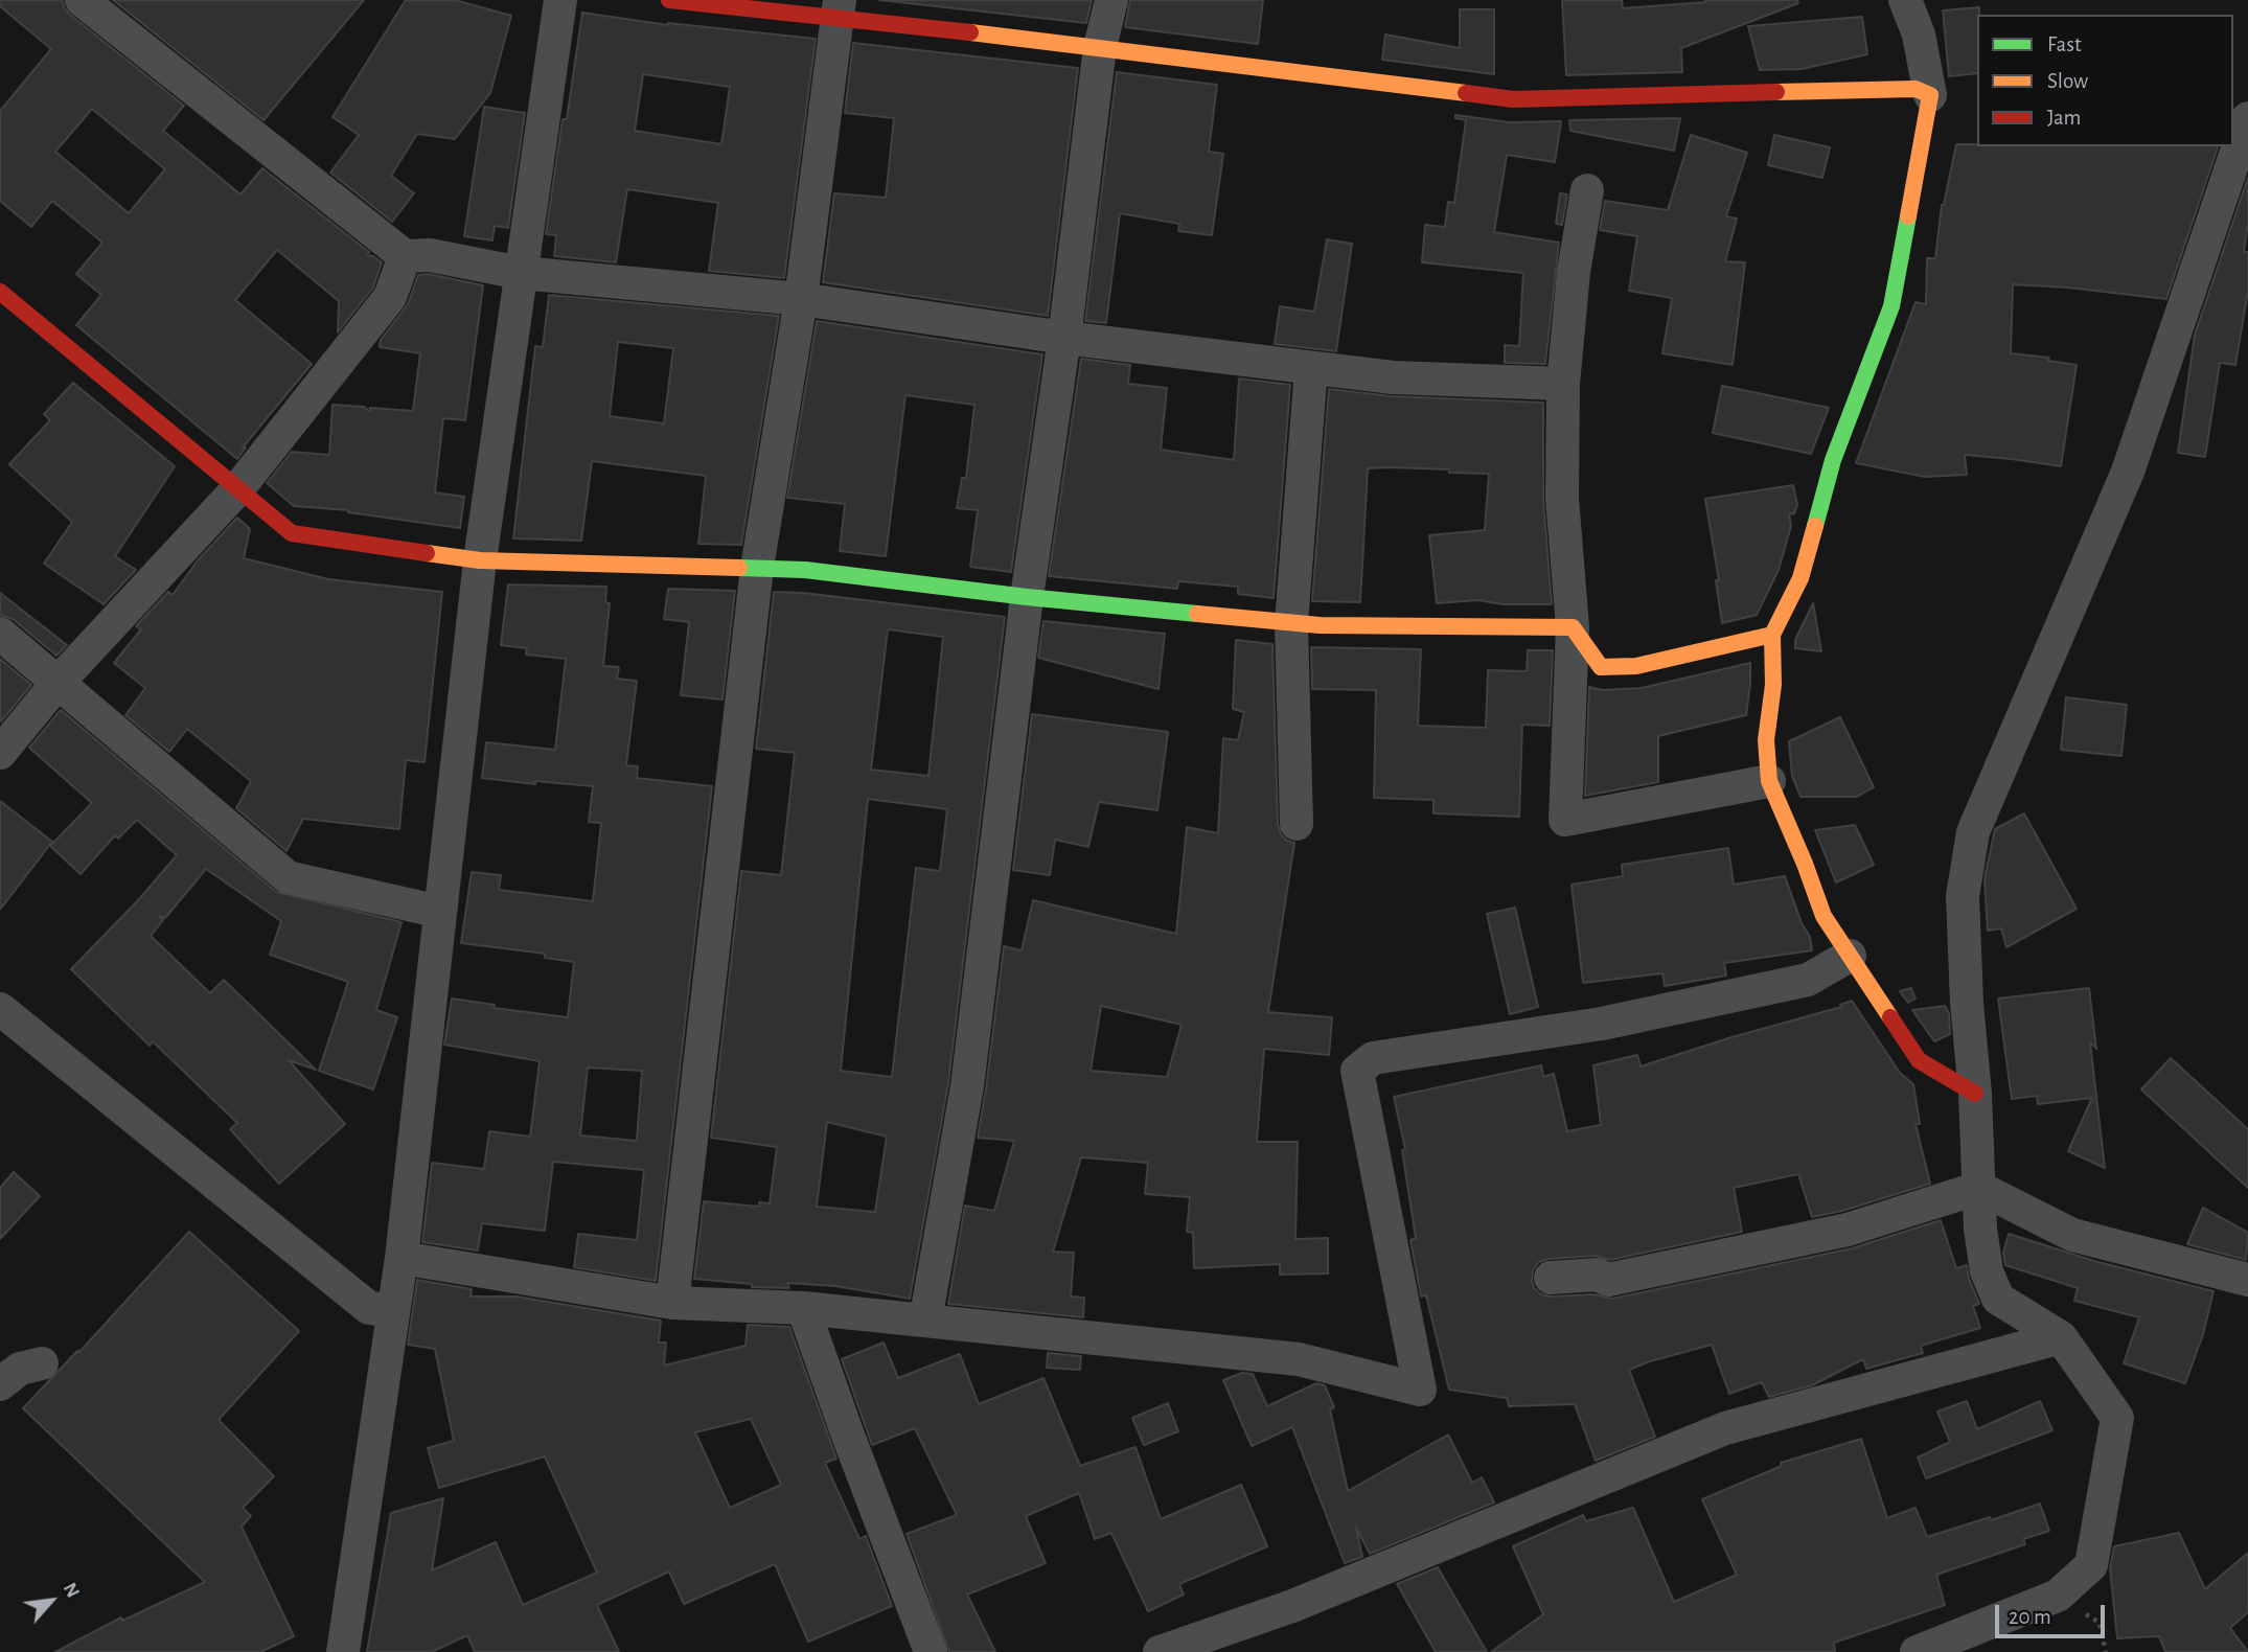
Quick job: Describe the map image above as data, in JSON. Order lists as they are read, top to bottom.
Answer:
{
  "legend": ["Fast", "Slow", "Jam"],
  "scale_bar": "20 m",
  "north": "top right"
}
